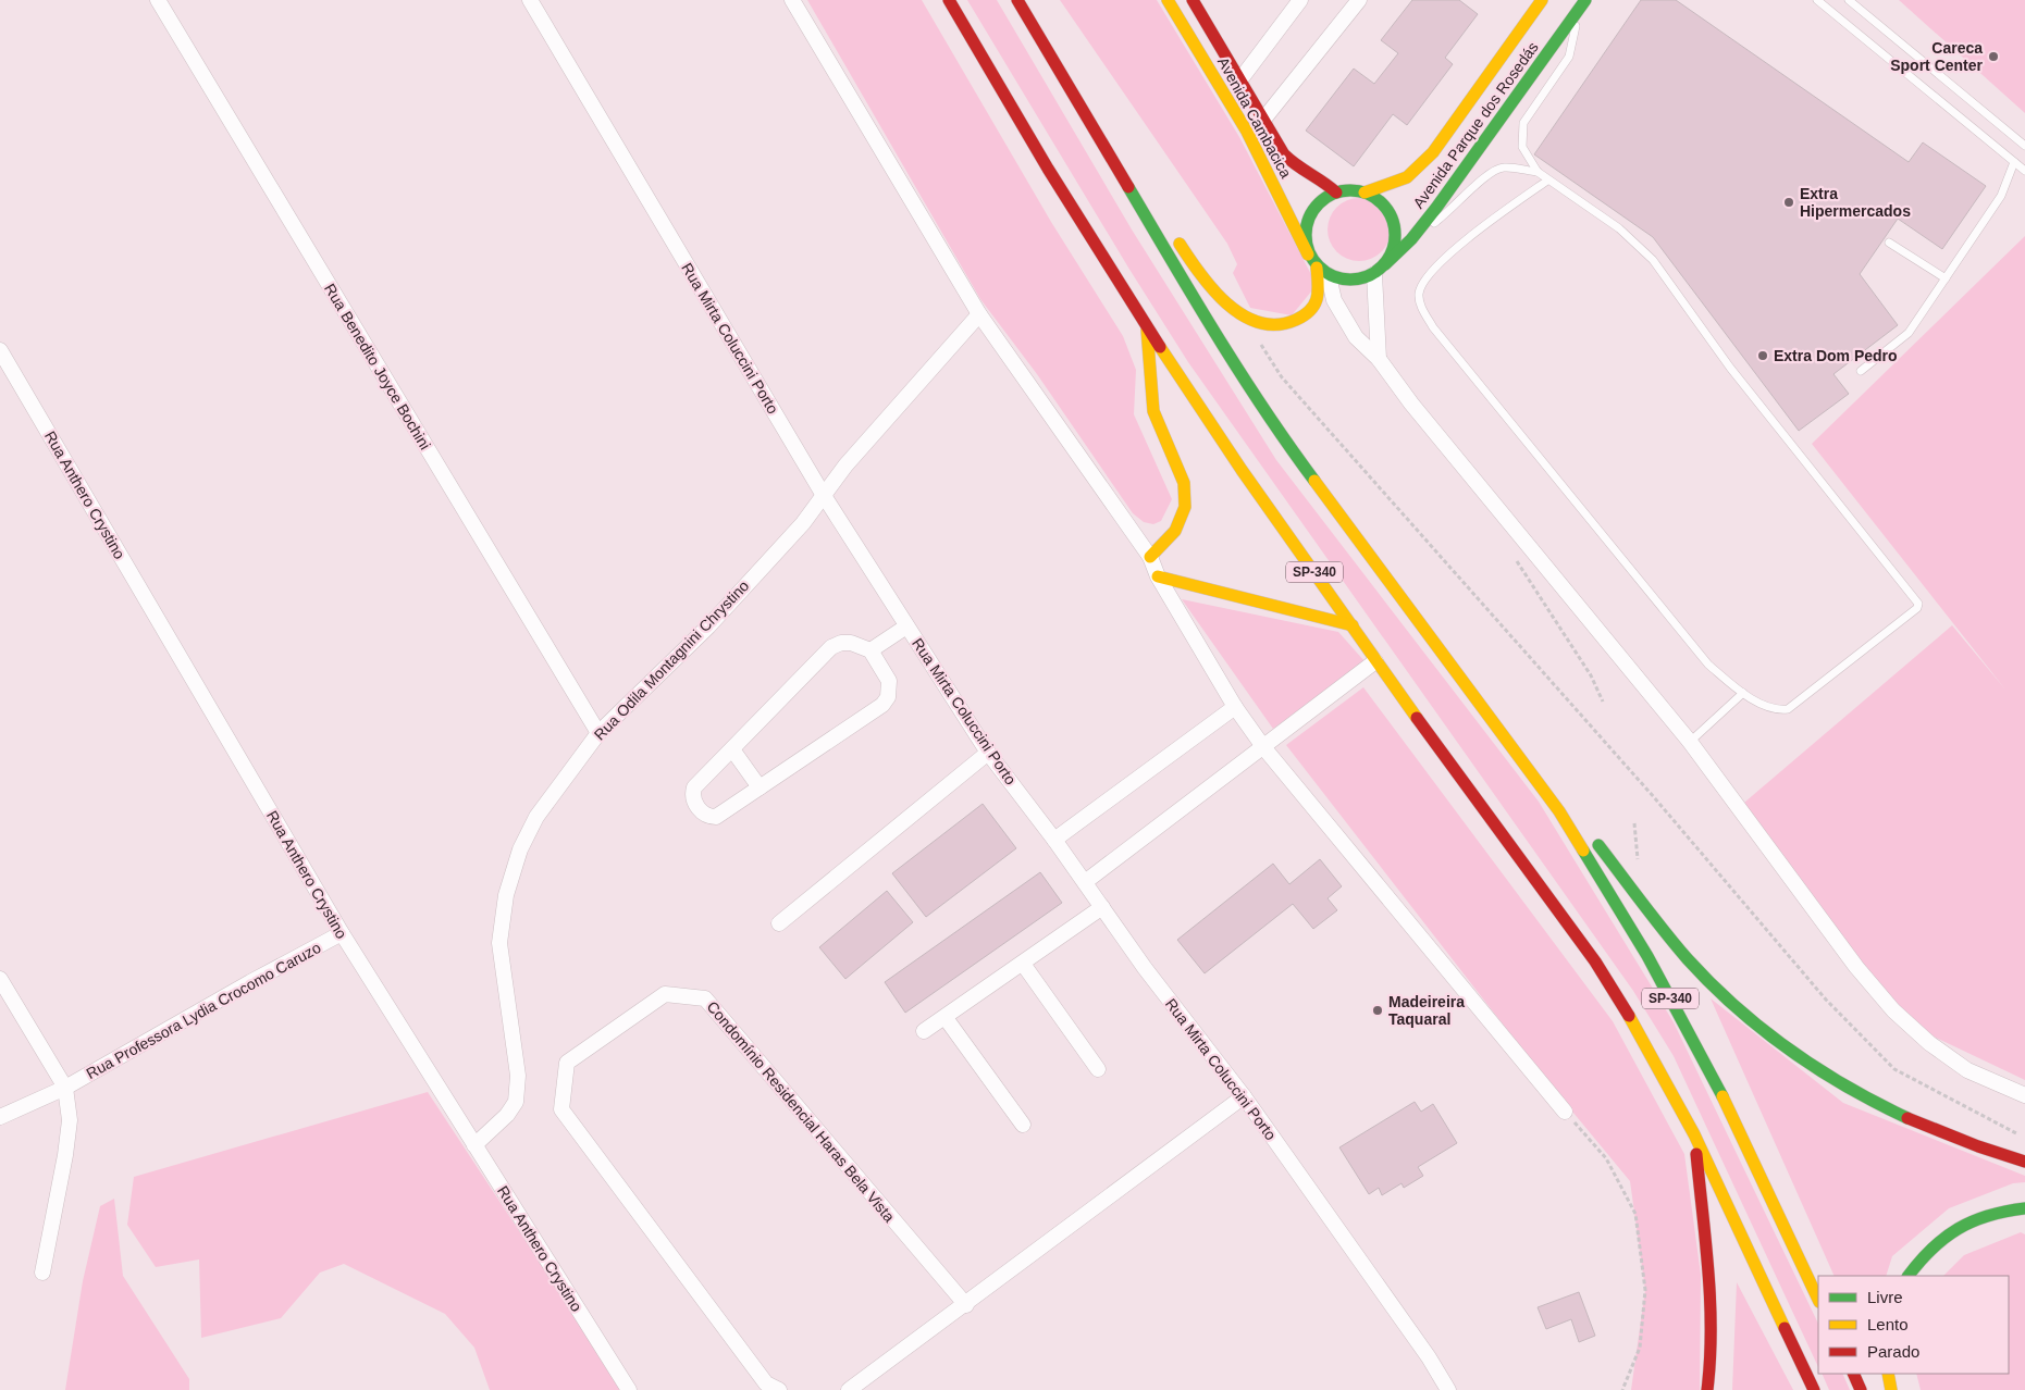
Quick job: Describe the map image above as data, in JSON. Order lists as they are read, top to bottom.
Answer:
{
  "streets": {
    "main road": ["Avenida Cambacica", "Avenida Parque dos Rosedás", "SP-340"],
    "street": [
      "Rua Mirta Coluccini Porto",
      "Rua Benedito Joyce Bochini",
      "Rua Anthero Crystino",
      "Rua Odila Montagnini Chrystino",
      "Rua Professora Lydia Crocomo Caruzo",
      "Condomínio Residencial Haras Bela Vista"
    ]
  },
  "crossings": [
    ["Avenida Cambacica", "Avenida Parque dos Rosedás"],
    ["Rua Mirta Coluccini Porto", "Rua Odila Montagnini Chrystino"],
    ["Rua Benedito Joyce Bochini", "Rua Odila Montagnini Chrystino"],
    ["Rua Anthero Crystino", "Rua Odila Montagnini Chrystino"],
    ["Rua Anthero Crystino", "Rua Professora Lydia Crocomo Caruzo"]
  ],
  "places": [
    "Careca Sport Center",
    "Extra Hipermercados",
    "Extra Dom Pedro",
    "Madeireira Taquaral"
  ],
  "legend": ["Livre", "Lento", "Parado"]
}
